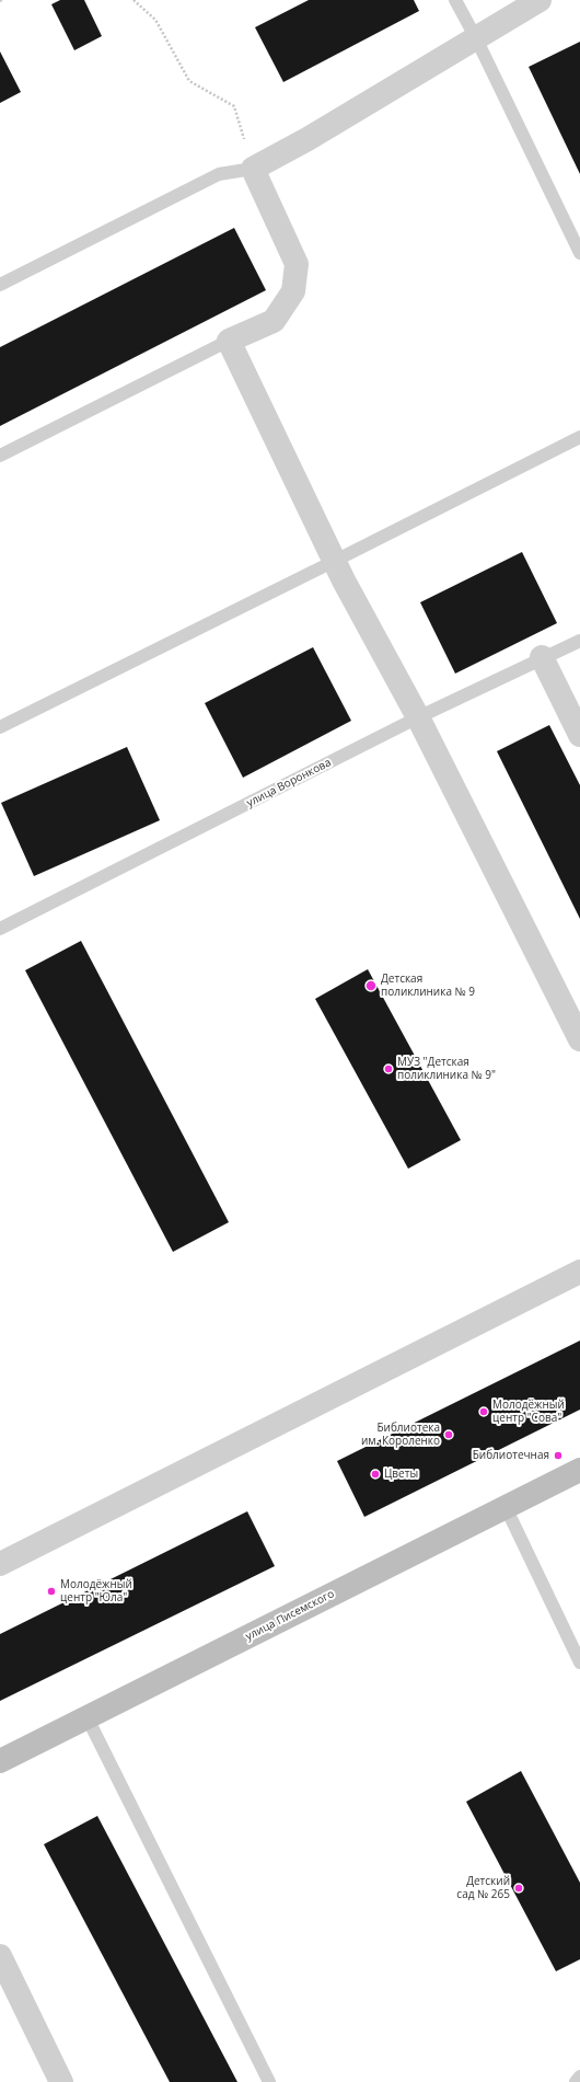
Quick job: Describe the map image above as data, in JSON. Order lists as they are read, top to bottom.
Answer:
{
  "streets": {
    "main road": ["улица Писемского"],
    "lane": ["улица Воронкова"]
  },
  "places": [
    "Детская поликлиника № 9",
    "МУЗ \"Детская поликлиника № 9\"",
    "Молодёжный центр \"Сова\"",
    "Библиотека им. Короленко",
    "Библиотечная",
    "Цветы",
    "Молодёжный центр \"Юла\"",
    "Детский сад № 265"
  ]
}
